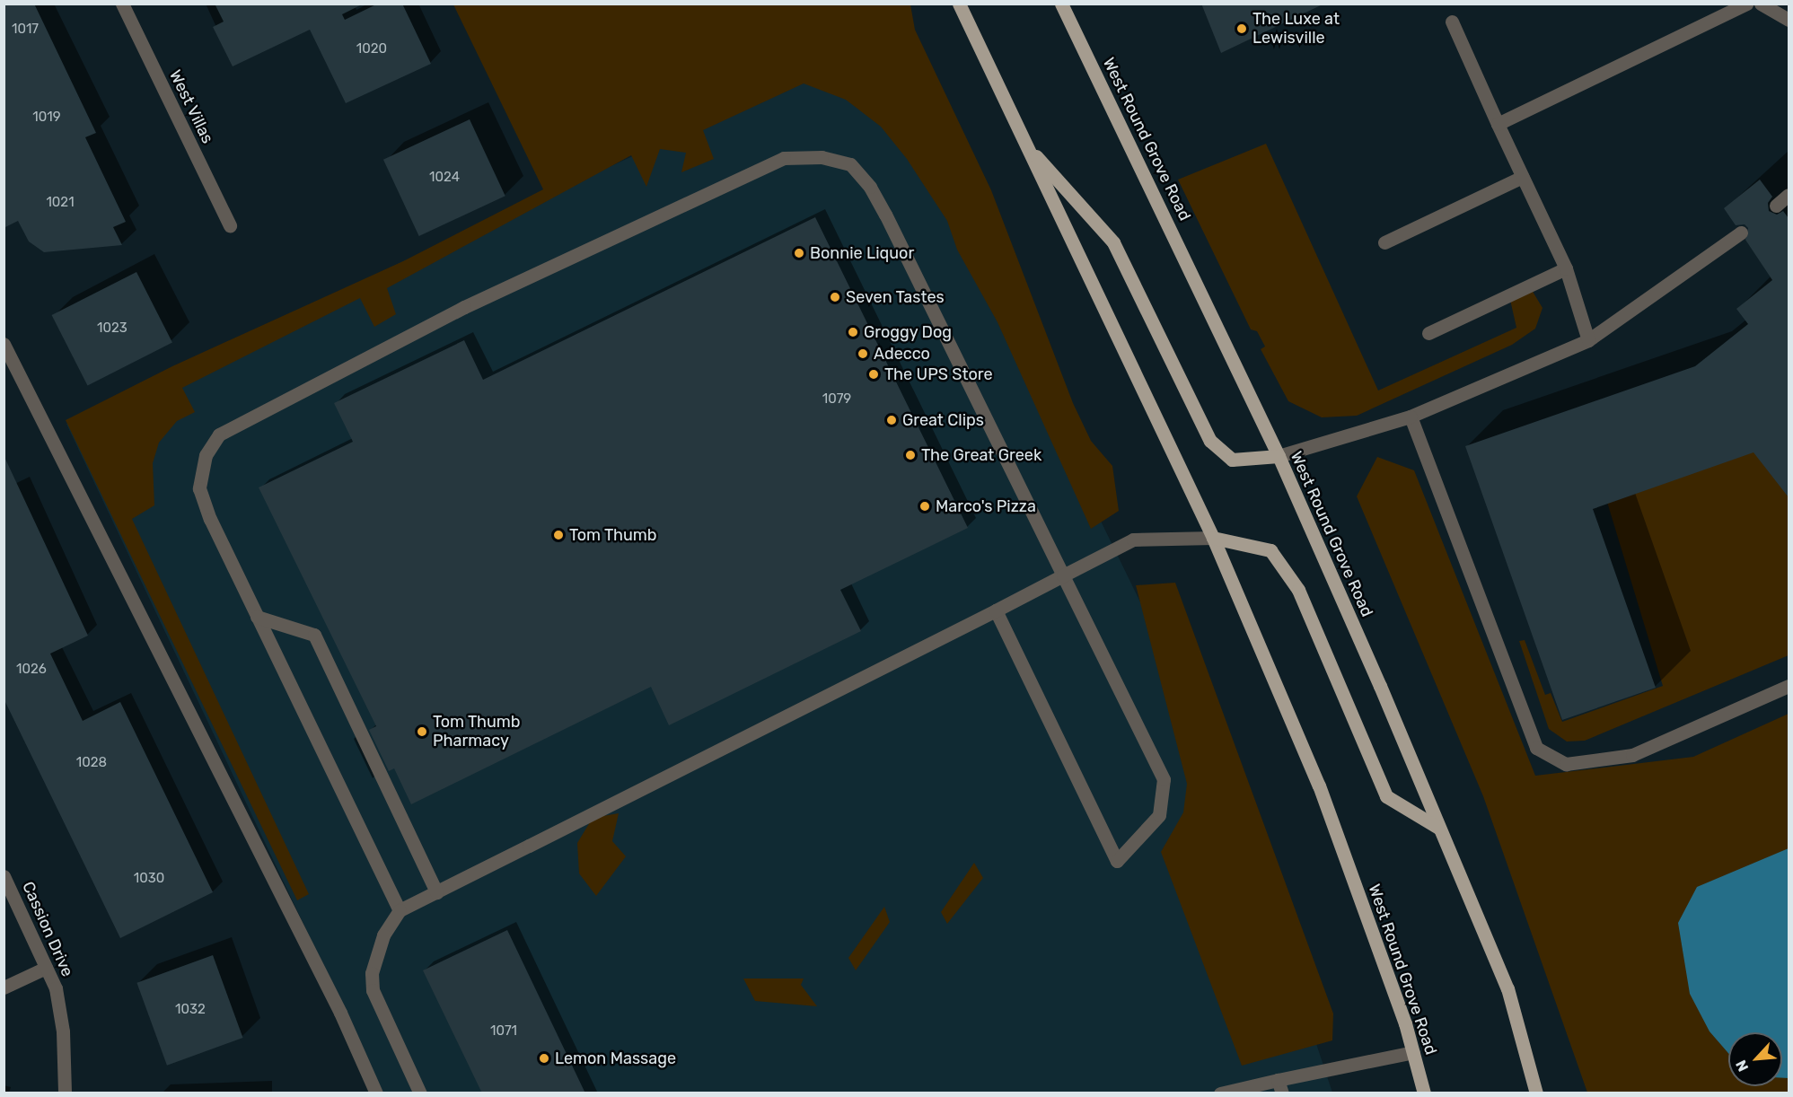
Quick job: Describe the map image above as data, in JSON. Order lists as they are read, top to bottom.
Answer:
{
  "streets": {
    "main road": ["West Round Grove Road"],
    "street": ["West Villas", "Cassion Drive"]
  },
  "places": [
    "The Luxe at Lewisville",
    "Bonnie Liquor",
    "Seven Tastes",
    "Groggy Dog",
    "Adecco",
    "The UPS Store",
    "Great Clips",
    "The Great Greek",
    "Marco's Pizza",
    "Tom Thumb",
    "Tom Thumb Pharmacy",
    "Lemon Massage"
  ],
  "house_numbers": [
    "1017",
    "1020",
    "1019",
    "1024",
    "1021",
    "1023",
    "1079",
    "1026",
    "1028",
    "1030",
    "1032",
    "1071"
  ],
  "north": "bottom left"
}
